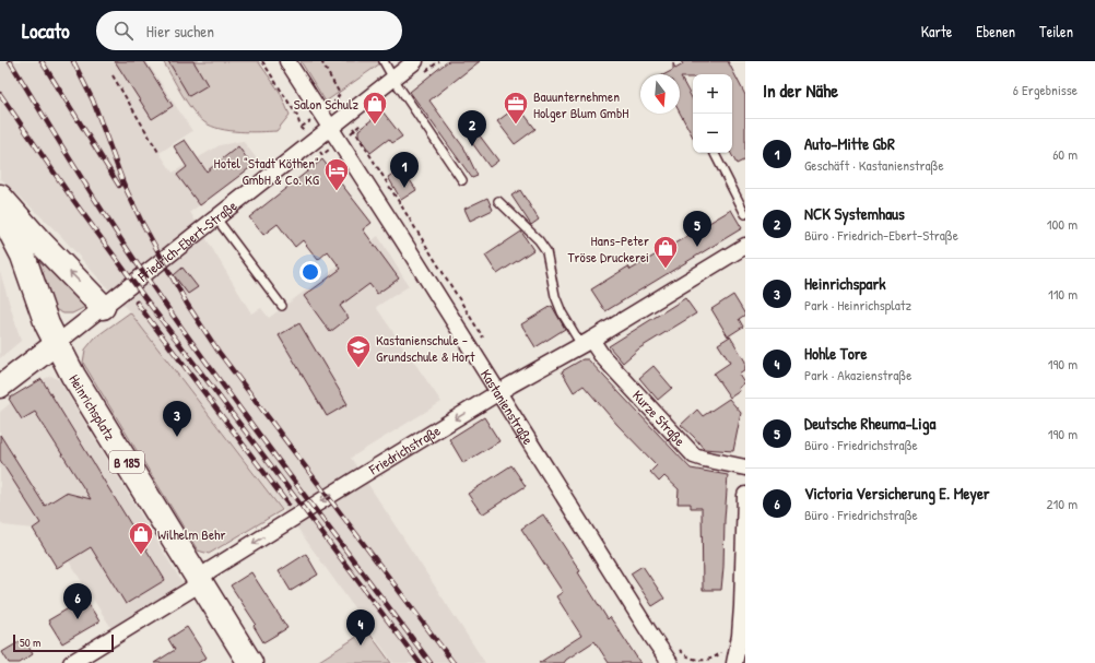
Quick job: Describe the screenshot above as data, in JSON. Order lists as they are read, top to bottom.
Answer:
{
  "streets": {
    "main road": ["Friedrich-Ebert-Straße", "Heinrichsplatz", "B 185"],
    "street": ["Kastanienstraße", "Kurze Straße", "Friedrichstraße"]
  },
  "crossings": [
    ["Friedrich-Ebert-Straße", "Heinrichsplatz"],
    ["Friedrich-Ebert-Straße", "Kastanienstraße"],
    ["Friedrich-Ebert-Straße", "B 185"],
    ["Heinrichsplatz", "Friedrichstraße"],
    ["Heinrichsplatz", "B 185"],
    ["Kastanienstraße", "Friedrichstraße"],
    ["Kurze Straße", "Friedrichstraße"],
    ["Friedrichstraße", "B 185"]
  ],
  "one_way": ["Friedrichstraße"],
  "places": {
    "shop": ["Salon Schulz", "Hans-Peter Tröse Druckerei", "Wilhelm Behr"],
    "office": ["Bauunternehmen Holger Blum GmbH"],
    "hotel": ["Hotel \"Stadt Köthen\" GmbH & Co. KG"],
    "school or university": ["Kastanienschule - Grundschule & Hort"]
  },
  "scale_bar": "50 m",
  "north": "bottom",
  "page": {
    "header": "Locato",
    "search": "Hier suchen",
    "nav": ["Karte", "Ebenen", "Teilen"],
    "heading": ["In der Nähe", "6 Ergebnisse"],
    "map_buttons": ["+", "−"],
    "pins": [
      "2",
      "1",
      "5",
      "3",
      "6",
      "4"
    ],
    "list": [
      {
        "mark": "1",
        "name": "Auto-Mitte GbR",
        "note": "Geschäft · Kastanienstraße",
        "value": "60 m"
      },
      {
        "mark": "2",
        "name": "NCK Systemhaus",
        "note": "Büro · Friedrich-Ebert-Straße",
        "value": "100 m"
      },
      {
        "mark": "3",
        "name": "Heinrichspark",
        "note": "Park · Heinrichsplatz",
        "value": "110 m"
      },
      {
        "mark": "4",
        "name": "Hohle Tore",
        "note": "Park · Akazienstraße",
        "value": "190 m"
      },
      {
        "mark": "5",
        "name": "Deutsche Rheuma-Liga",
        "note": "Büro · Friedrichstraße",
        "value": "190 m"
      },
      {
        "mark": "6",
        "name": "Victoria Versicherung E. Meyer",
        "note": "Büro · Friedrichstraße",
        "value": "210 m"
      }
    ],
    "scale": "50 m"
  }
}
